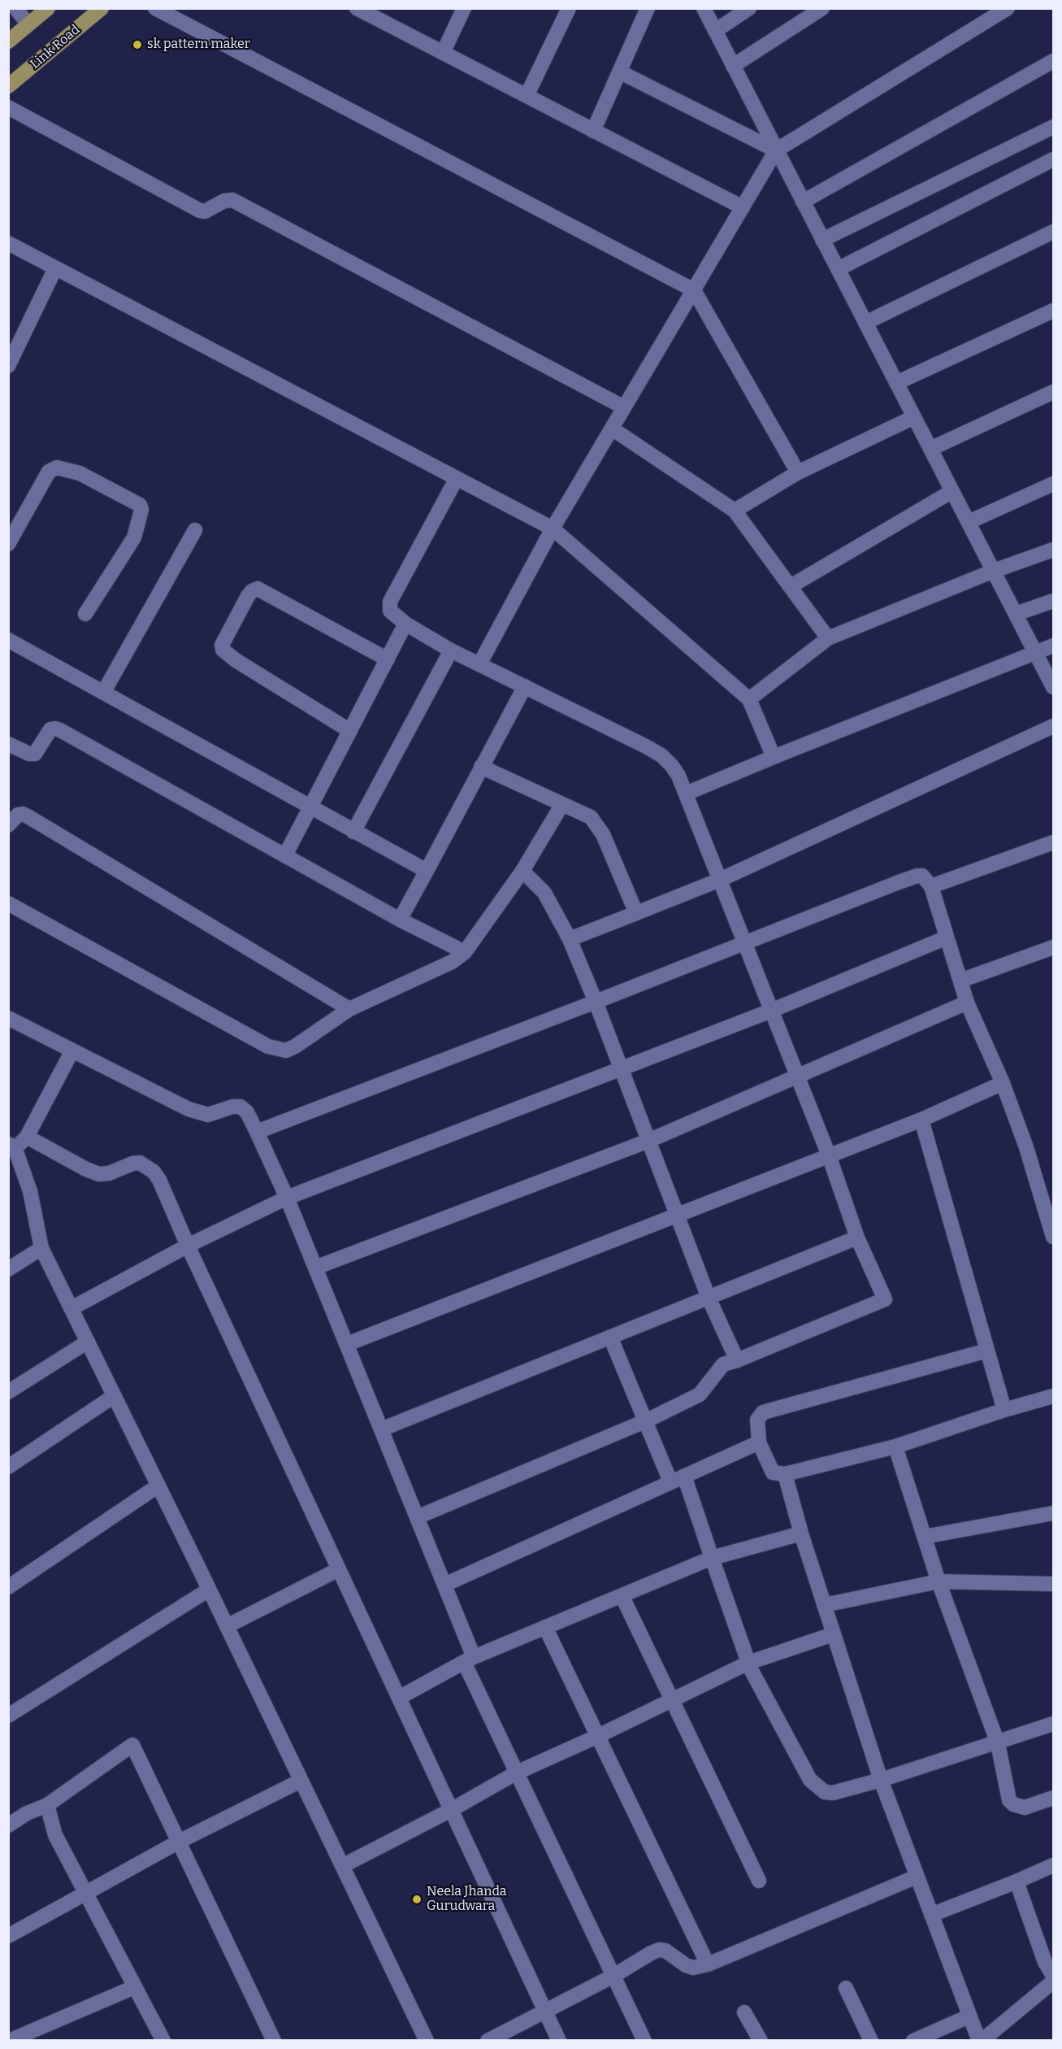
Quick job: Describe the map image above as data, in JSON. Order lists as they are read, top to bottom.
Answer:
{
  "streets": {
    "main road": ["Link Road"]
  },
  "places": ["sk pattern maker", "Neela Jhanda Gurudwara"]
}
